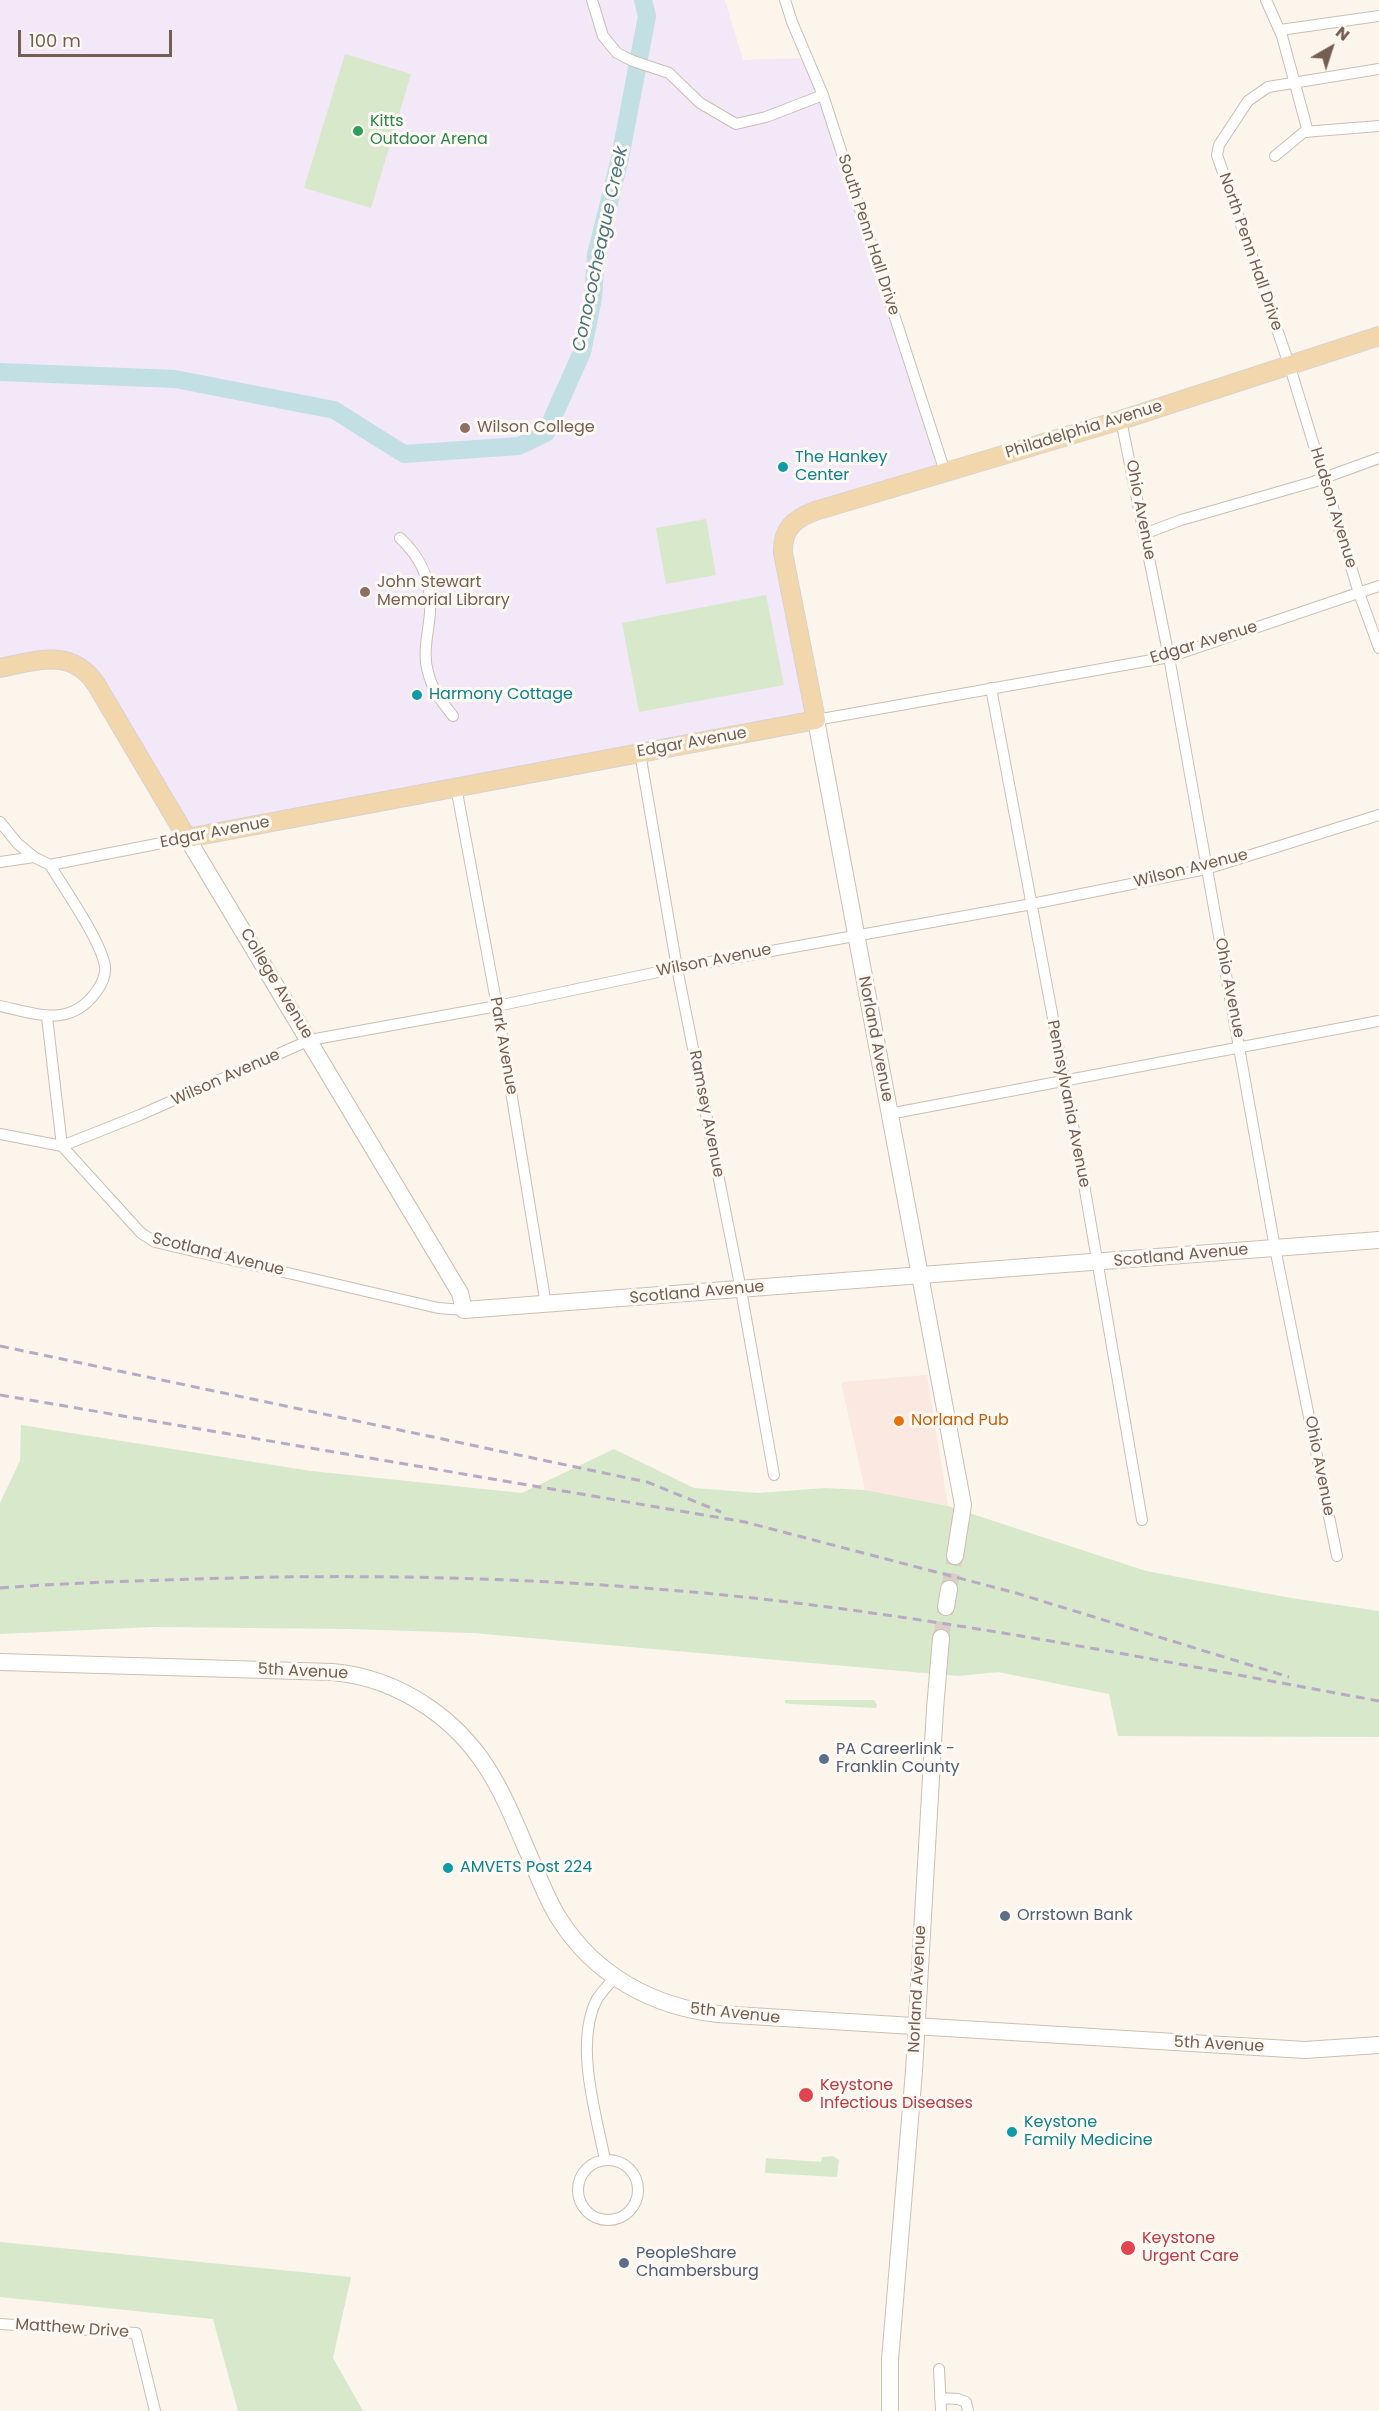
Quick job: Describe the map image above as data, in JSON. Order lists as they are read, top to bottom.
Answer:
{
  "streets": {
    "main road": [
      "Philadelphia Avenue",
      "Edgar Avenue",
      "College Avenue",
      "Norland Avenue"
    ],
    "street": [
      "South Penn Hall Drive",
      "North Penn Hall Drive",
      "Hudson Avenue",
      "Ohio Avenue",
      "Wilson Avenue",
      "Park Avenue",
      "Pennsylvania Avenue",
      "Ramsey Avenue",
      "Scotland Avenue",
      "5th Avenue",
      "Matthew Drive"
    ]
  },
  "crossings": [
    ["South Penn Hall Drive", "Philadelphia Avenue"],
    ["North Penn Hall Drive", "Philadelphia Avenue"],
    ["North Penn Hall Drive", "Hudson Avenue"],
    ["Philadelphia Avenue", "Hudson Avenue"],
    ["Philadelphia Avenue", "Ohio Avenue"],
    ["Philadelphia Avenue", "Norland Avenue"],
    ["Hudson Avenue", "Edgar Avenue"],
    ["Ohio Avenue", "Edgar Avenue"],
    ["Ohio Avenue", "Wilson Avenue"],
    ["Ohio Avenue", "Scotland Avenue"],
    ["Edgar Avenue", "College Avenue"],
    ["Edgar Avenue", "Norland Avenue"],
    ["Edgar Avenue", "Park Avenue"],
    ["Edgar Avenue", "Pennsylvania Avenue"],
    ["Edgar Avenue", "Ramsey Avenue"],
    ["Wilson Avenue", "College Avenue"],
    ["Wilson Avenue", "Norland Avenue"],
    ["Wilson Avenue", "Park Avenue"],
    ["Wilson Avenue", "Pennsylvania Avenue"],
    ["Wilson Avenue", "Ramsey Avenue"],
    ["Wilson Avenue", "Scotland Avenue"],
    ["College Avenue", "Scotland Avenue"],
    ["Norland Avenue", "Scotland Avenue"],
    ["Norland Avenue", "5th Avenue"],
    ["Park Avenue", "Scotland Avenue"],
    ["Pennsylvania Avenue", "Scotland Avenue"],
    ["Ramsey Avenue", "Scotland Avenue"]
  ],
  "water": ["Conococheague Creek"],
  "places": [
    "Kitts Outdoor Arena",
    "Wilson College",
    "The Hankey Center",
    "John Stewart Memorial Library",
    "Harmony Cottage",
    "Norland Pub",
    "PA Careerlink - Franklin County",
    "AMVETS Post 224",
    "Orrstown Bank",
    "Keystone Infectious Diseases",
    "Keystone Family Medicine",
    "Keystone Urgent Care",
    "PeopleShare Chambersburg"
  ],
  "scale_bar": "100 m",
  "north": "top right"
}
